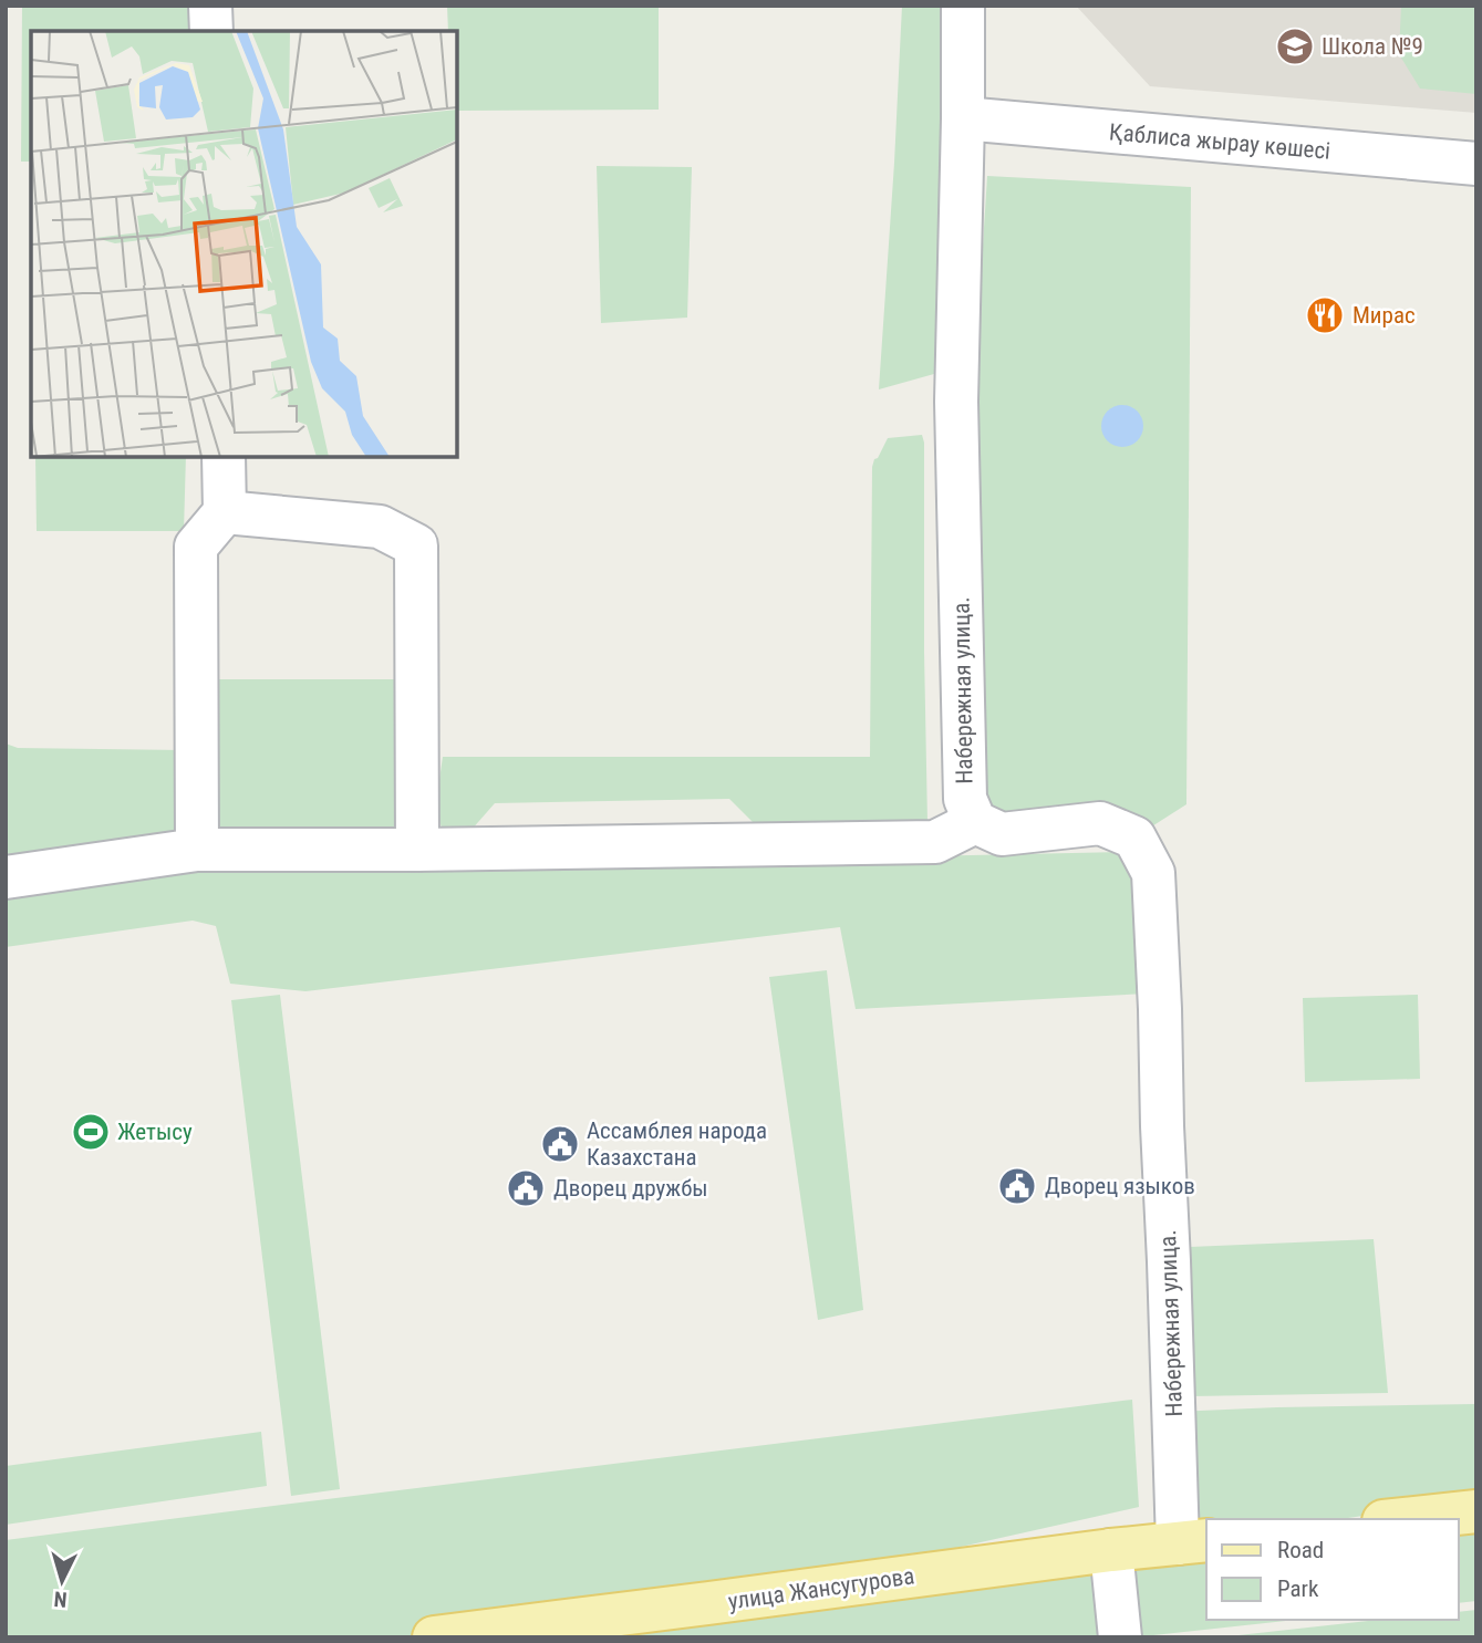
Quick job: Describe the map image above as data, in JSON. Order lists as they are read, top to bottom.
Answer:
{
  "streets": {
    "main road": ["улица Жансугурова"],
    "street": ["Қаблиса жырау көшесі", "Набережная улица."]
  },
  "crossings": [
    ["Қаблиса жырау көшесі", "Набережная улица."],
    ["Набережная улица.", "улица Жансугурова"]
  ],
  "places": {
    "school or university": ["Школа №9"],
    "restaurant": ["Мирас"],
    "sports": ["Жетысу"],
    "public building": ["Ассамблея народа Казахстана", "Дворец языков", "Дворец дружбы"]
  },
  "legend": ["Road", "Park"],
  "north": "bottom"
}
